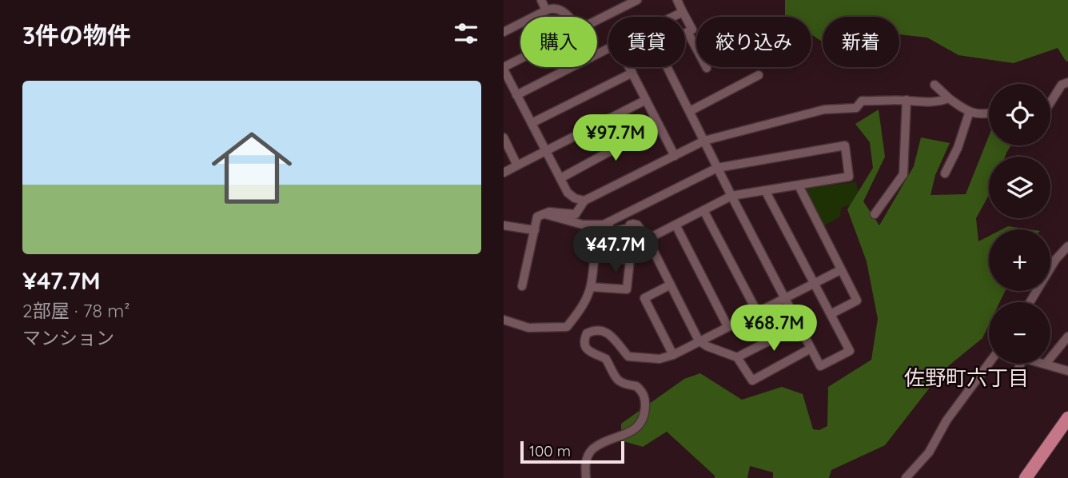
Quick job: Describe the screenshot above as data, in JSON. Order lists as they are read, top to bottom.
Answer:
{
  "districts": ["佐野町六丁目"],
  "scale_bar": "100 m",
  "page": {
    "heading": "3件の物件",
    "chip": [
      "購入",
      "賃貸",
      "絞り込み",
      "新着"
    ],
    "list": [
      {
        "name": "¥47.7M",
        "note": "2部屋 · 78 m² · マンション"
      }
    ],
    "map_buttons": ["+", "−"],
    "price": ["¥97.7M", "¥47.7M", "¥68.7M"],
    "scale": "100 m"
  }
}
